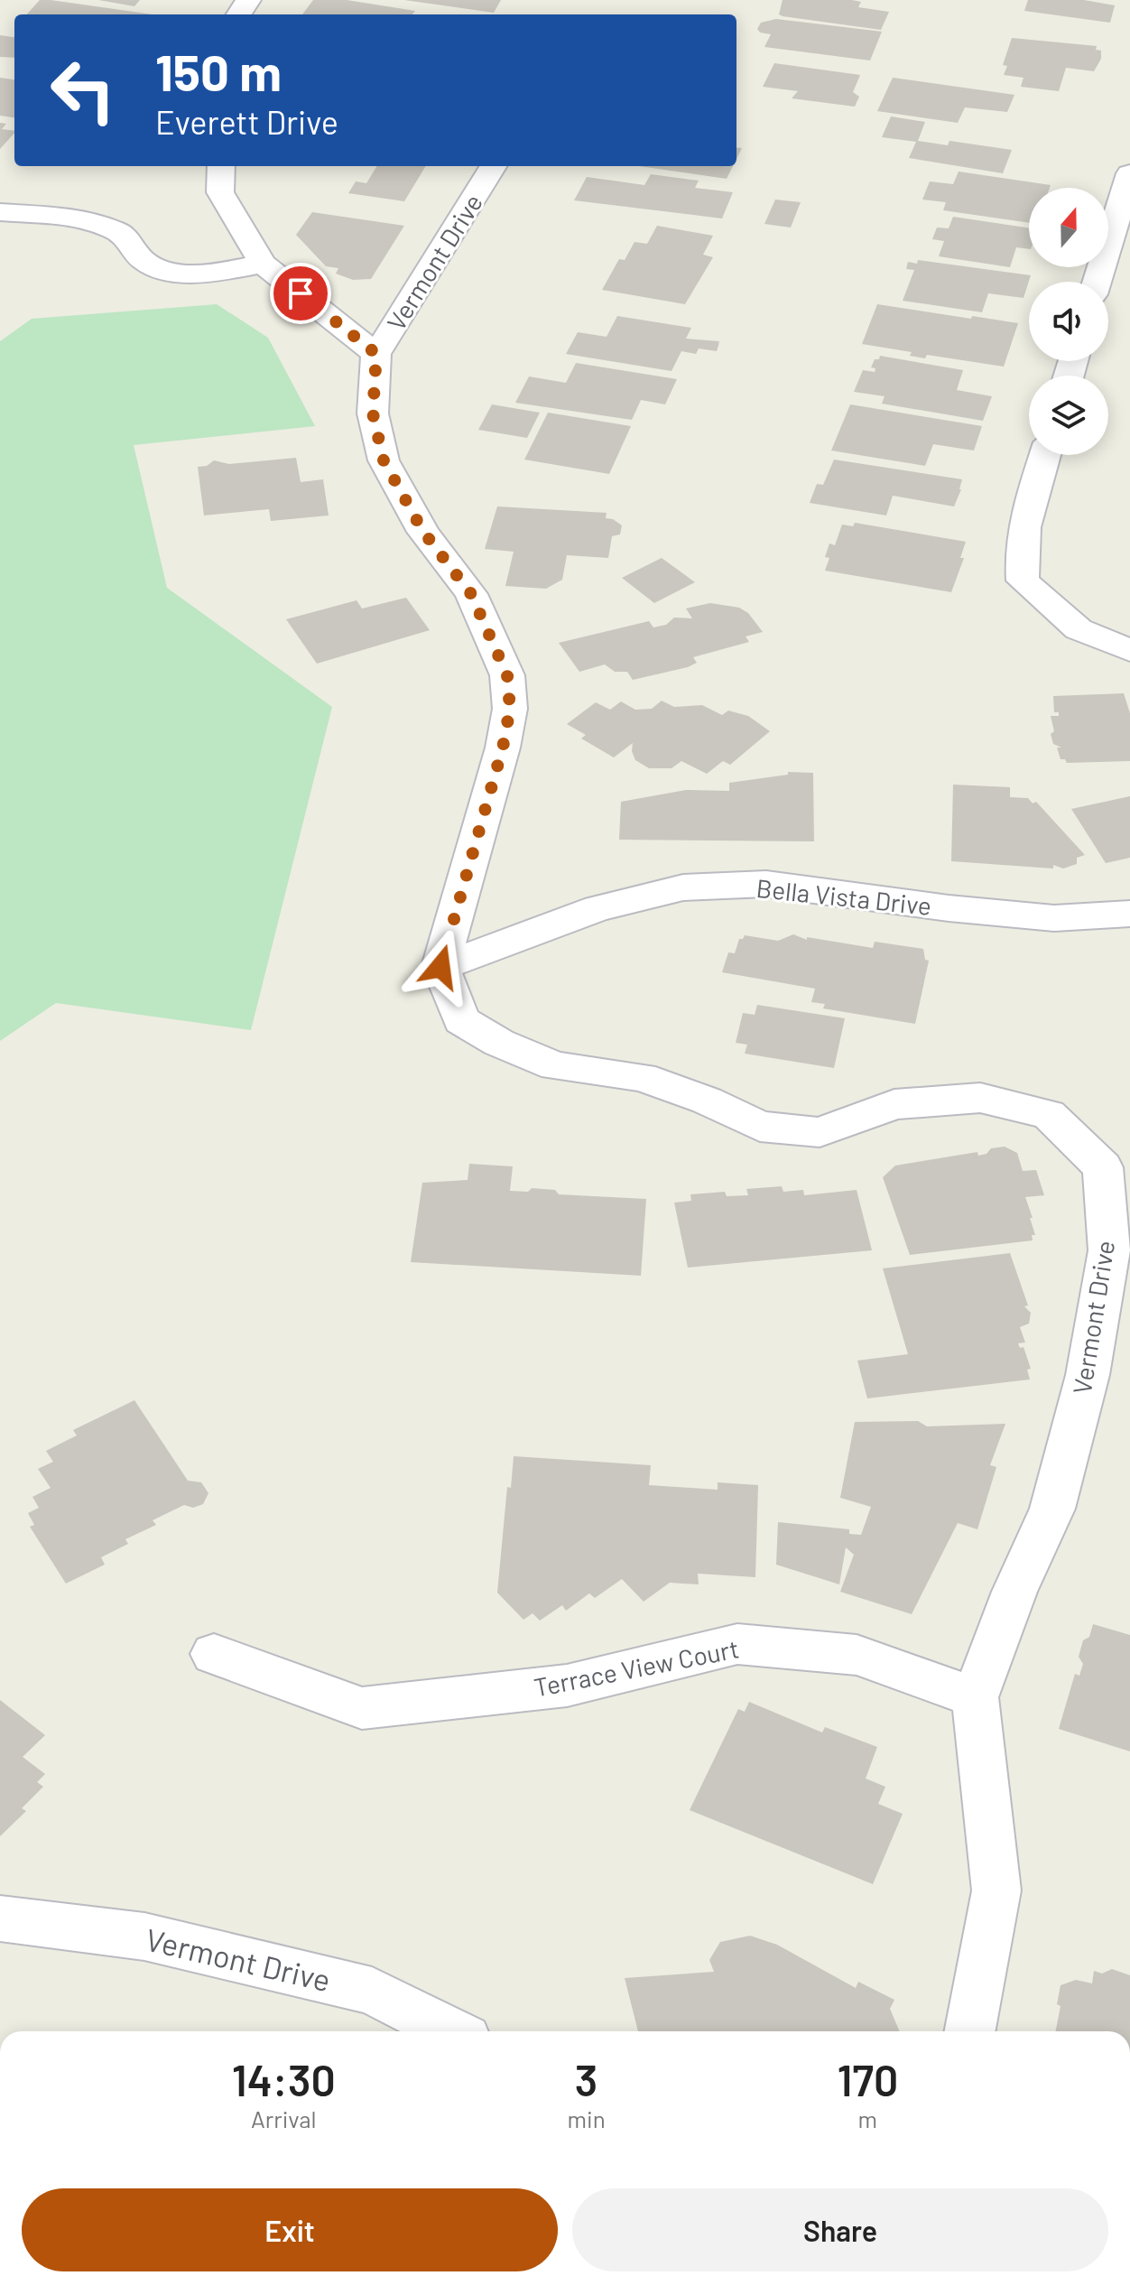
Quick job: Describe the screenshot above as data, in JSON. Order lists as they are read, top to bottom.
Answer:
{
  "streets": {
    "street": ["Vermont Drive", "Bella Vista Drive", "Terrace View Court"]
  },
  "crossings": [
    ["Vermont Drive", "Bella Vista Drive"],
    ["Vermont Drive", "Terrace View Court"]
  ],
  "north": "top",
  "page": {
    "turn": ["150 m", "Everett Drive"],
    "eta": [
      "14:30",
      "Arrival",
      "3",
      "min",
      "170",
      "m"
    ],
    "buttons": ["Exit", "Share"]
  }
}
